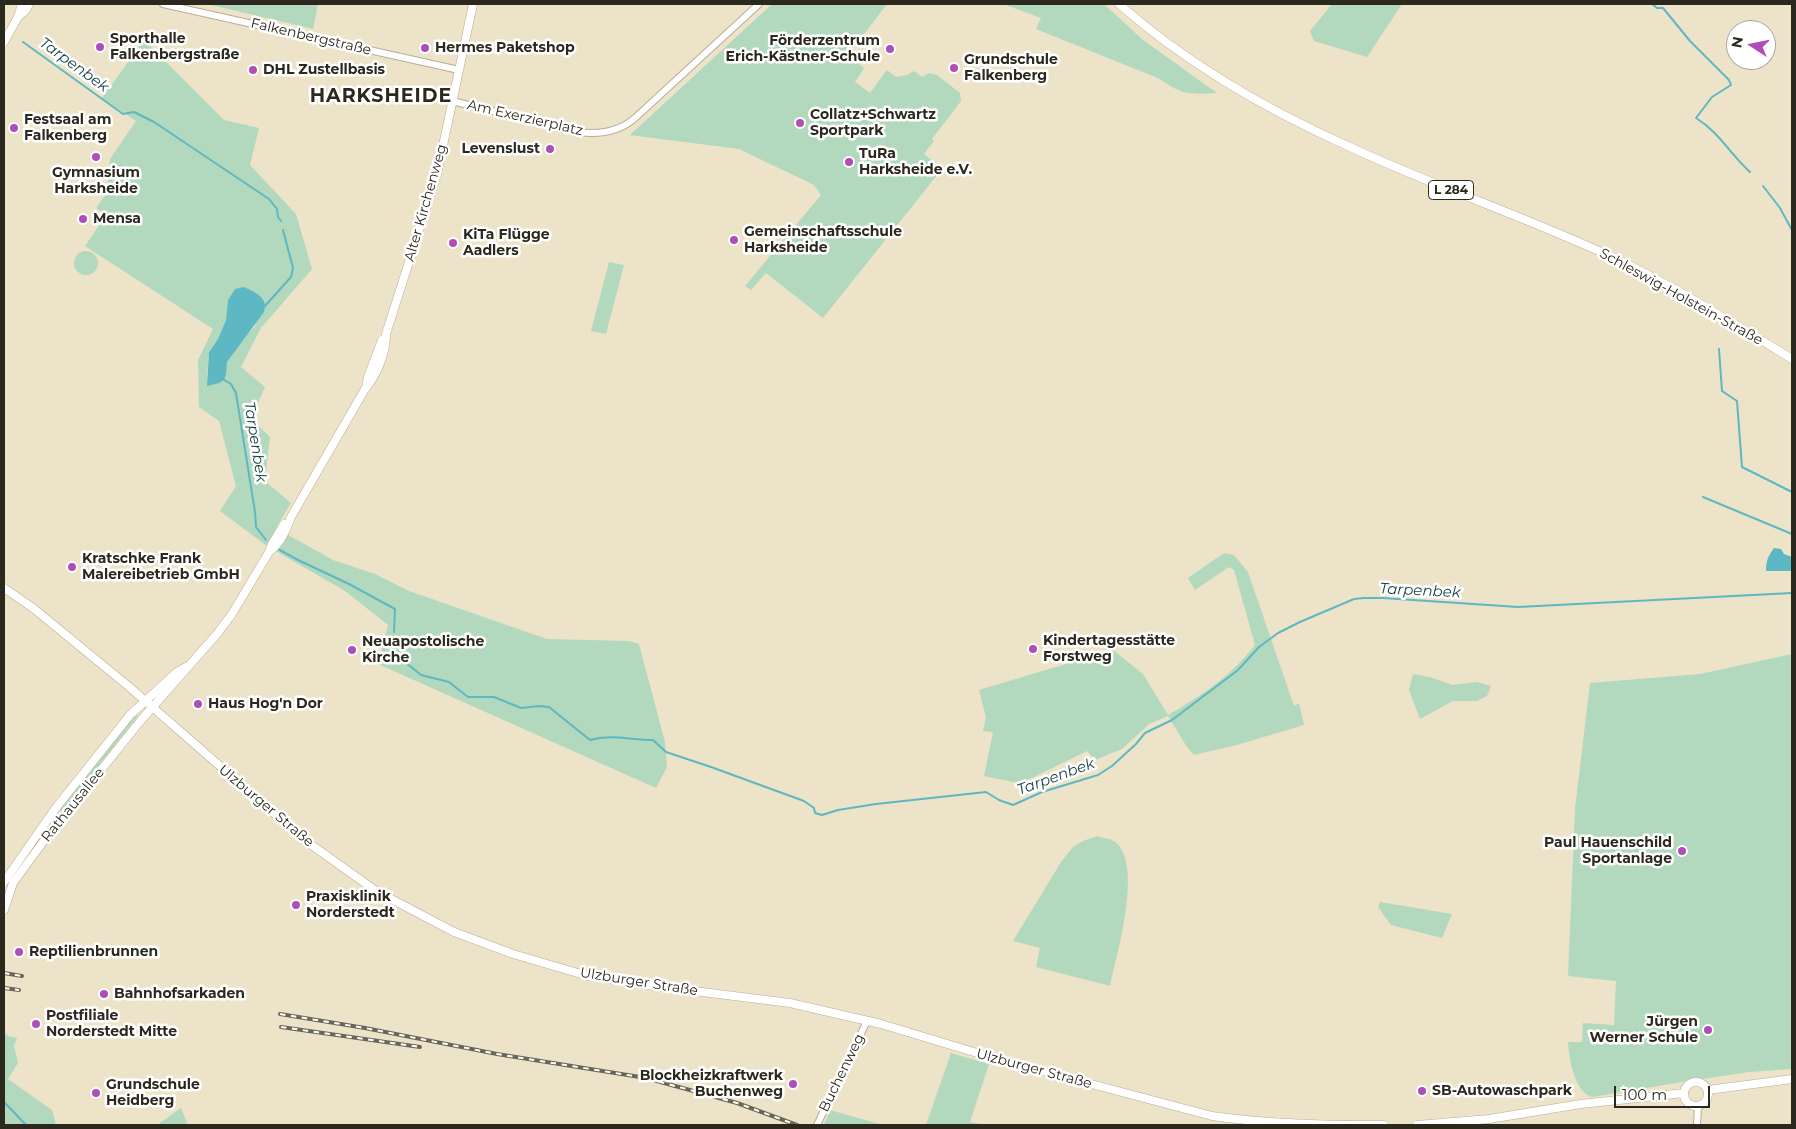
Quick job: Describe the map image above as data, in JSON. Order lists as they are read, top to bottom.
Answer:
{
  "streets": {
    "main road": [
      "L 284",
      "Alter Kirchenweg",
      "Schleswig-Holstein-Straße",
      "Rathausallee",
      "Ulzburger Straße"
    ],
    "street": ["Falkenbergstraße", "Am Exerzierplatz", "Buchenweg"]
  },
  "crossings": [
    ["Falkenbergstraße", "Alter Kirchenweg"],
    ["Am Exerzierplatz", "Alter Kirchenweg"],
    ["Alter Kirchenweg", "Rathausallee"],
    ["Alter Kirchenweg", "Ulzburger Straße"],
    ["Rathausallee", "Ulzburger Straße"],
    ["Ulzburger Straße", "Buchenweg"]
  ],
  "districts": ["HARKSHEIDE"],
  "water": ["Tarpenbek"],
  "places": [
    "Sporthalle Falkenbergstraße",
    "Hermes Paketshop",
    "Förderzentrum Erich-Kästner-Schule",
    "Grundschule Falkenberg",
    "DHL Zustellbasis",
    "Collatz+Schwartz Sportpark",
    "Festsaal am Falkenberg",
    "Levenslust",
    "Gymnasium Harksheide",
    "TuRa Harksheide e.V.",
    "Mensa",
    "Gemeinschaftsschule Harksheide",
    "KiTa Flügge Aadlers",
    "Kratschke Frank Malereibetrieb GmbH",
    "Kindertagesstätte Forstweg",
    "Neuapostolische Kirche",
    "Haus Hog'n Dor",
    "Paul Hauenschild Sportanlage",
    "Praxisklinik Norderstedt",
    "Reptilienbrunnen",
    "Bahnhofsarkaden",
    "Postfiliale Norderstedt Mitte",
    "Jürgen Werner Schule",
    "Blockheizkraftwerk Buchenweg",
    "SB-Autowaschpark",
    "Grundschule Heidberg"
  ],
  "scale_bar": "100 m",
  "north": "left"
}
